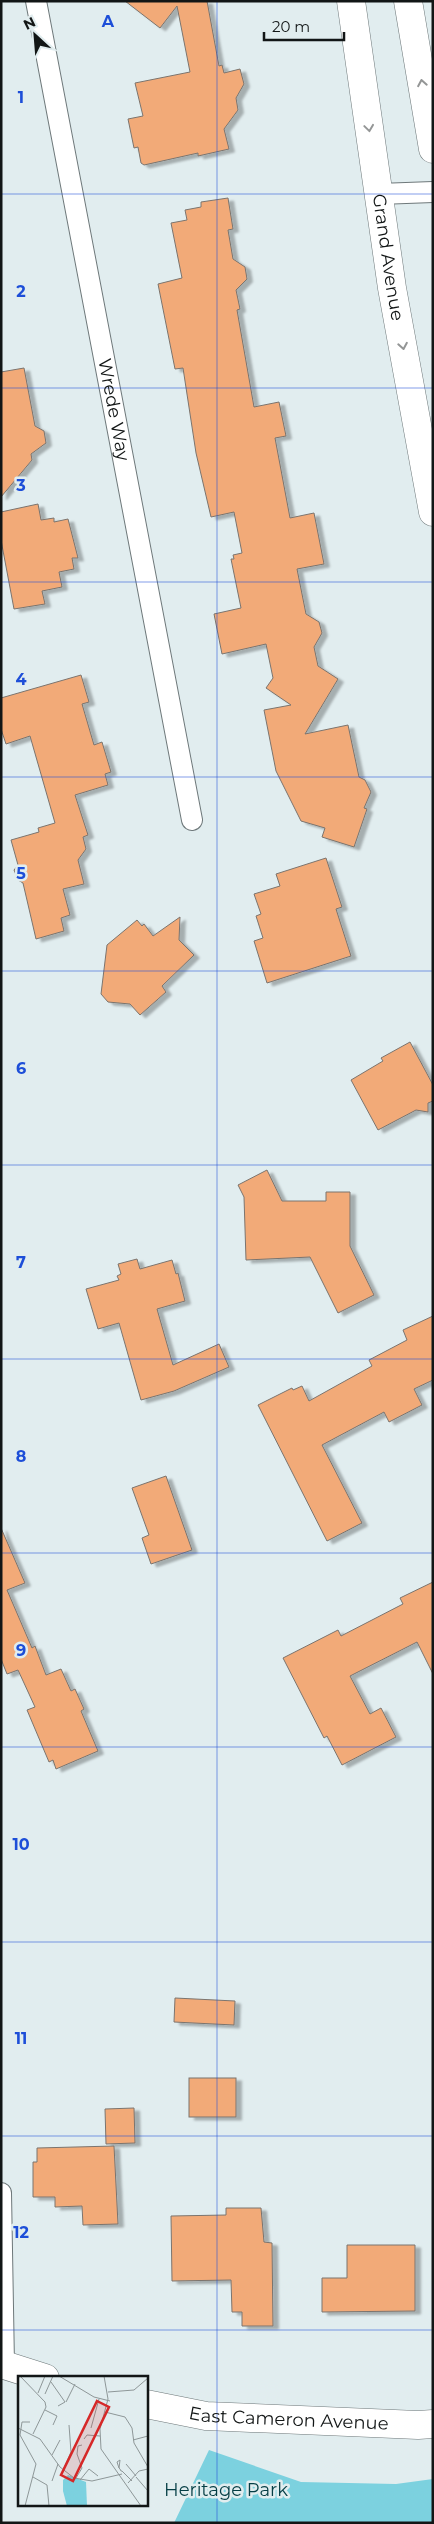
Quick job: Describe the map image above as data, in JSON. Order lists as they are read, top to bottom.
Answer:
{
  "streets": {
    "main road": ["Grand Avenue", "East Cameron Avenue"],
    "street": ["Wrede Way"]
  },
  "one_way": ["Grand Avenue"],
  "parks": ["Heritage Park"],
  "scale_bar": "20 m",
  "north": "top left",
  "grid": {
    "columns": ["A"],
    "rows": [
      "1",
      "2",
      "3",
      "4",
      "5",
      "6",
      "7",
      "8",
      "9",
      "10",
      "11",
      "12"
    ]
  }
}
